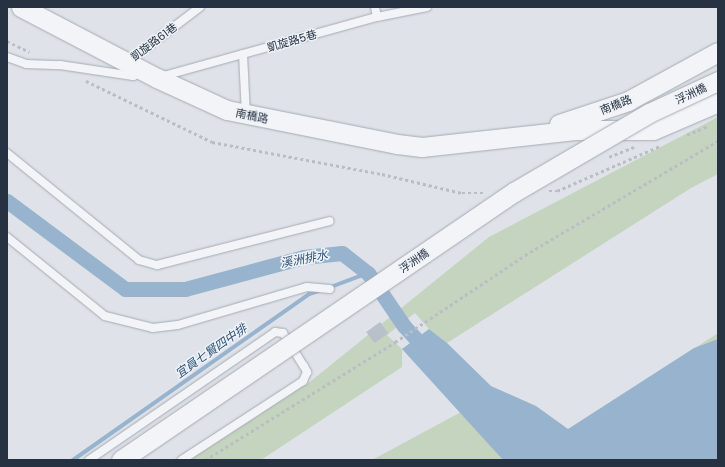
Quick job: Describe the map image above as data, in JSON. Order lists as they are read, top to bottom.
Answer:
{
  "streets": {
    "street": ["浮洲橋", "南橋路"],
    "lane": ["凱旋路5巷", "凱旋路61巷"]
  },
  "crossings": [
    ["凱旋路5巷", "凱旋路61巷"],
    ["凱旋路5巷", "南橋路"],
    ["凱旋路61巷", "南橋路"]
  ],
  "water": ["溪洲排水", "宜員七賢四中排"]
}
